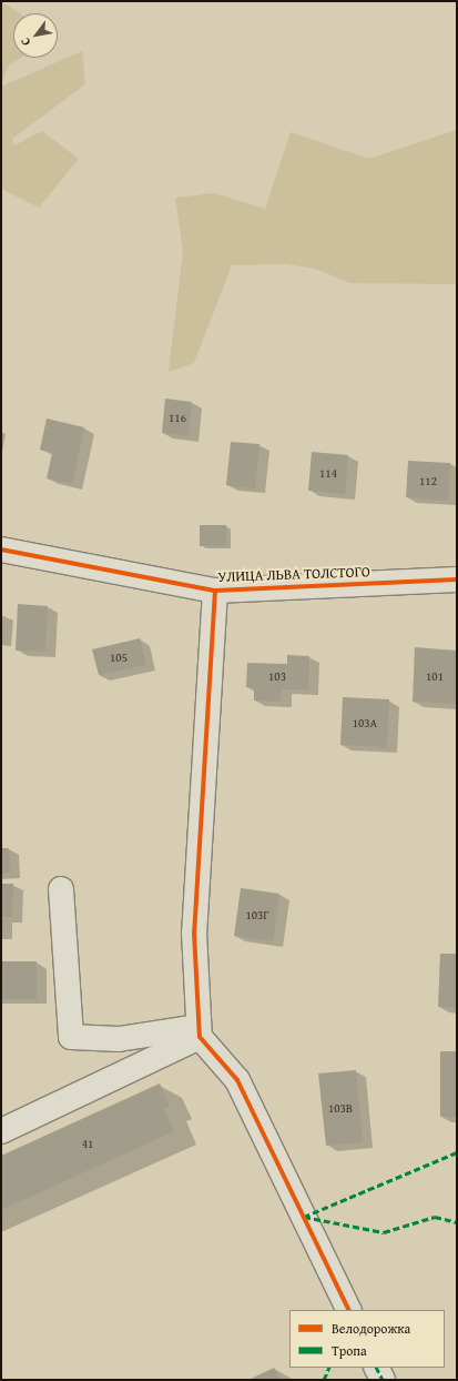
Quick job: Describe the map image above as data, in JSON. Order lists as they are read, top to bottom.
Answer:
{
  "streets": {
    "street": ["УЛИЦА ЛЬВА ТОЛСТОГО"]
  },
  "house_numbers": [
    "116",
    "114",
    "112",
    "105",
    "103",
    "101",
    "103А",
    "103Г",
    "103В",
    "41"
  ],
  "legend": ["Велодорожка", "Тропа"],
  "north": "bottom left"
}
